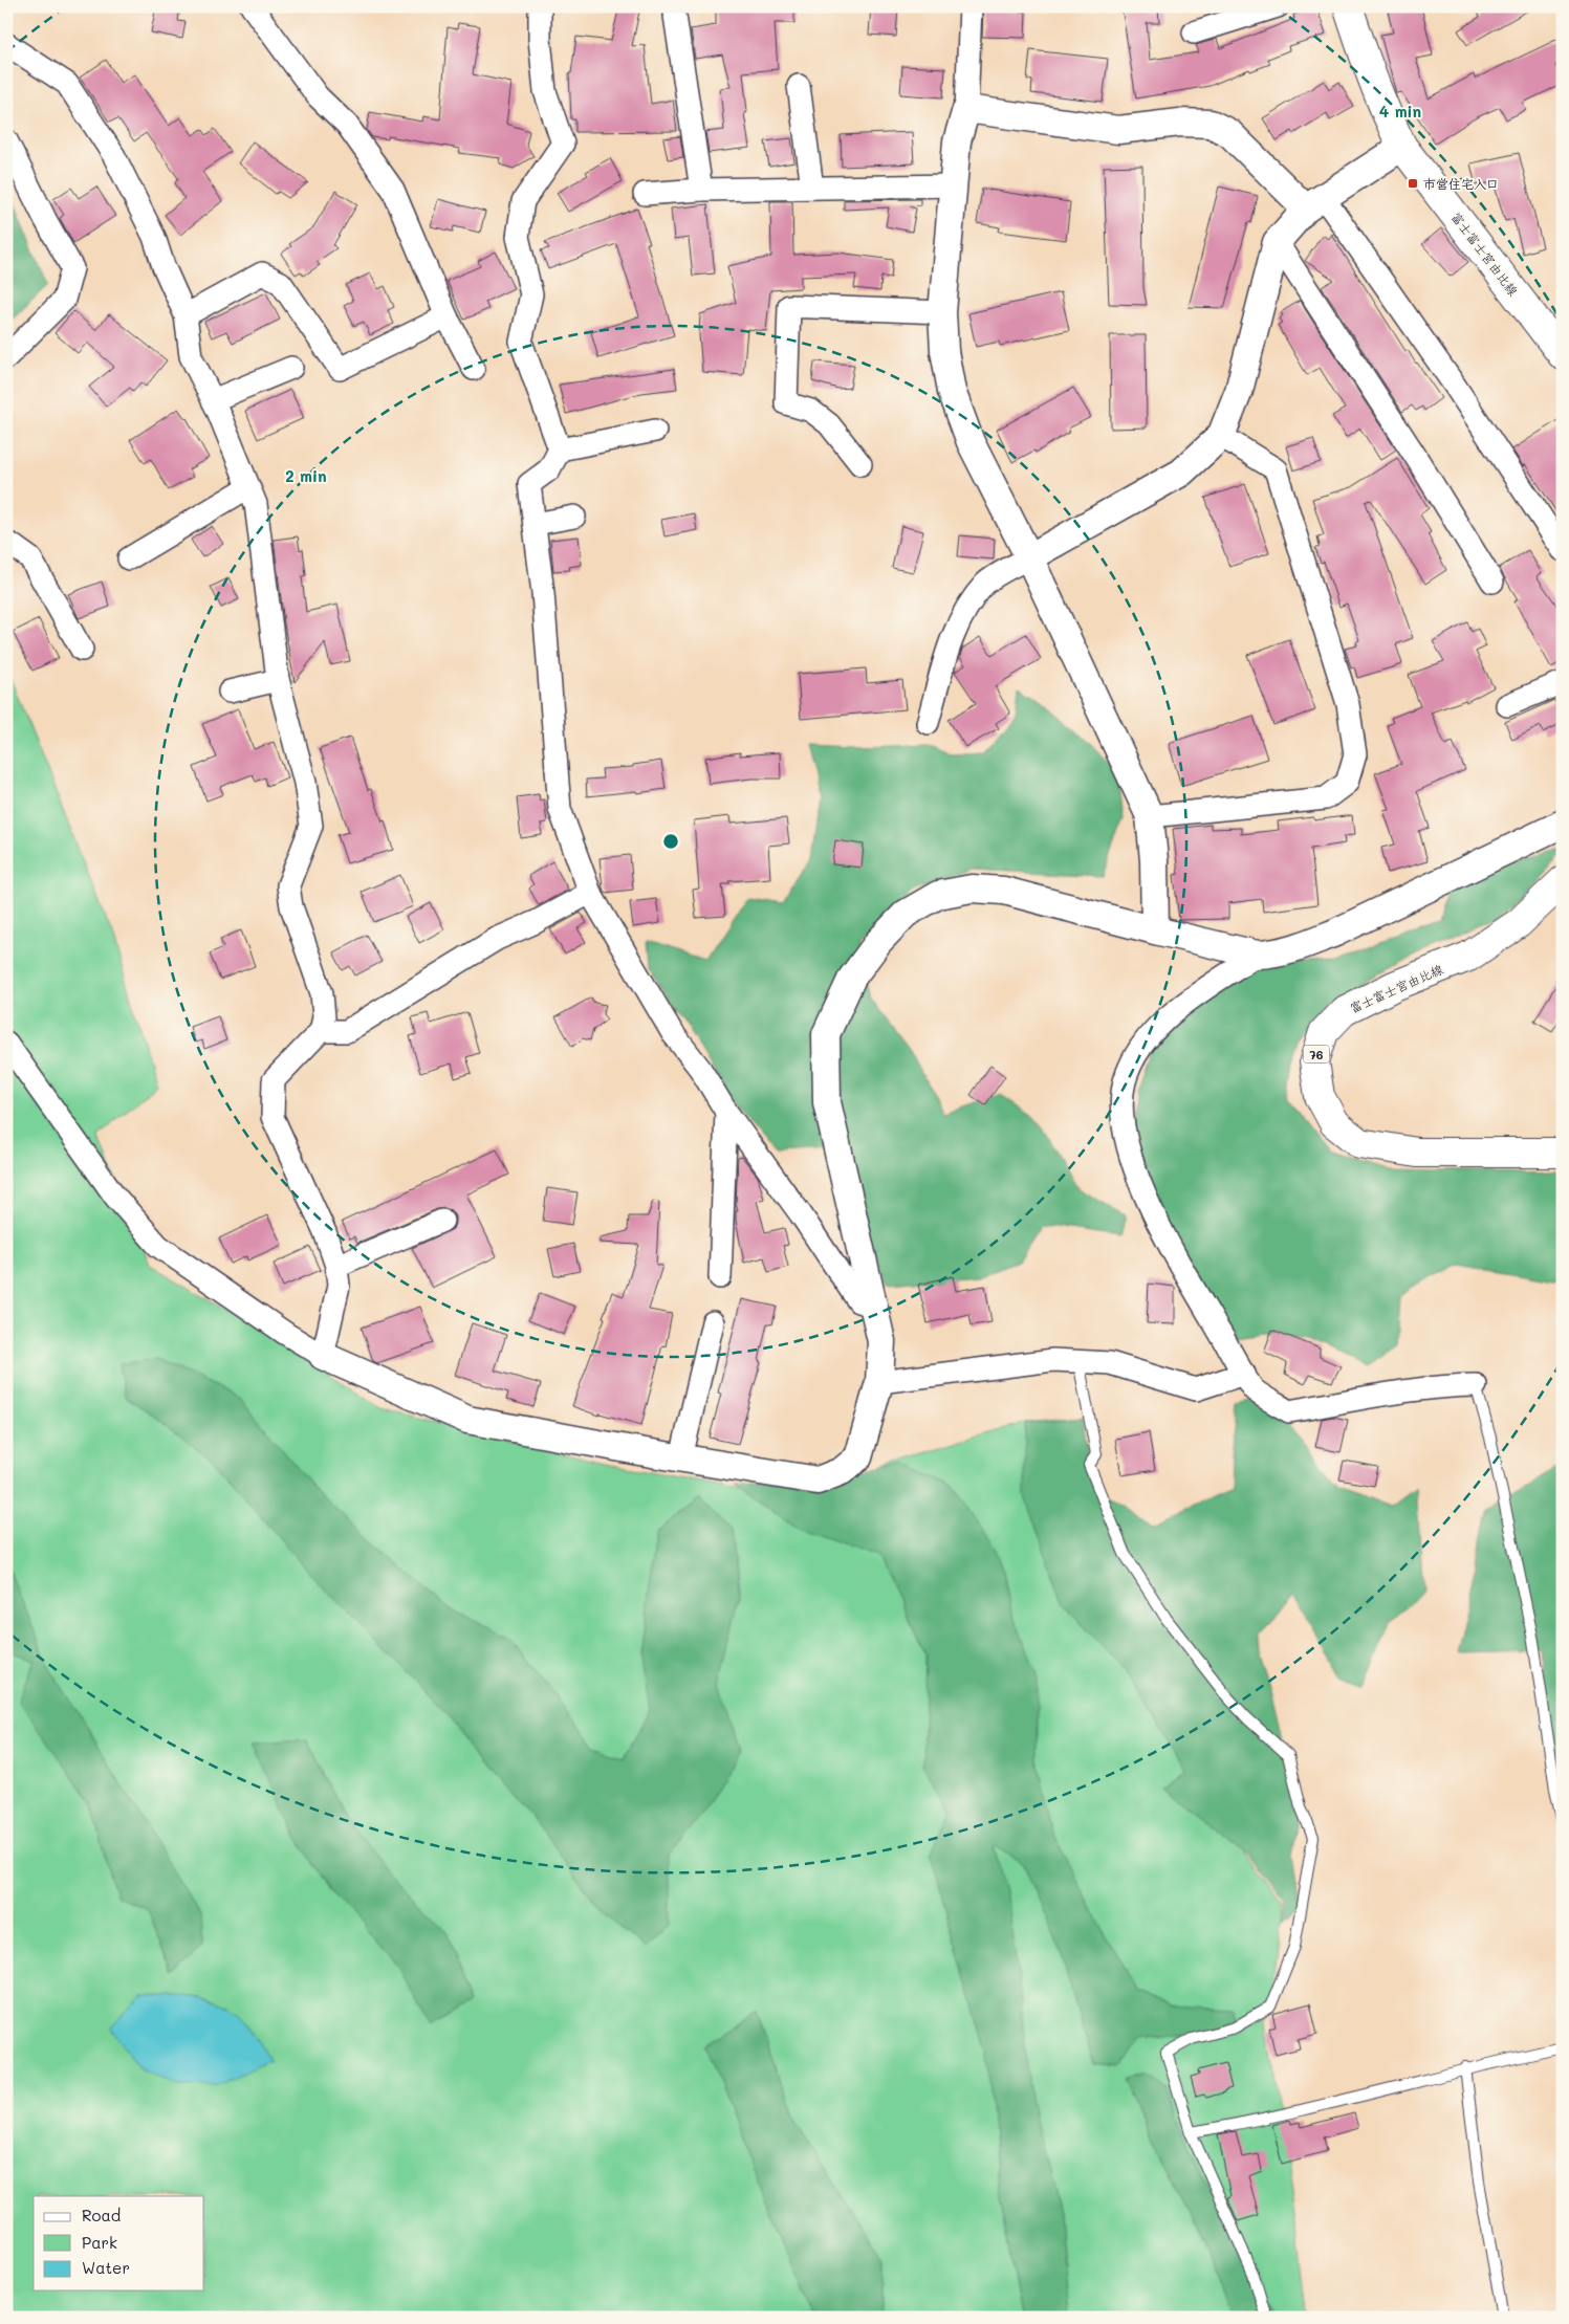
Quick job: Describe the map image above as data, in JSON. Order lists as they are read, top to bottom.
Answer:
{
  "streets": {
    "main road": ["富士富士宮由比線", "76"]
  },
  "places": {
    "transit": ["市営住宅入口"]
  },
  "legend": ["Road", "Park", "Water"],
  "rings": ["4 min", "2 min"]
}
